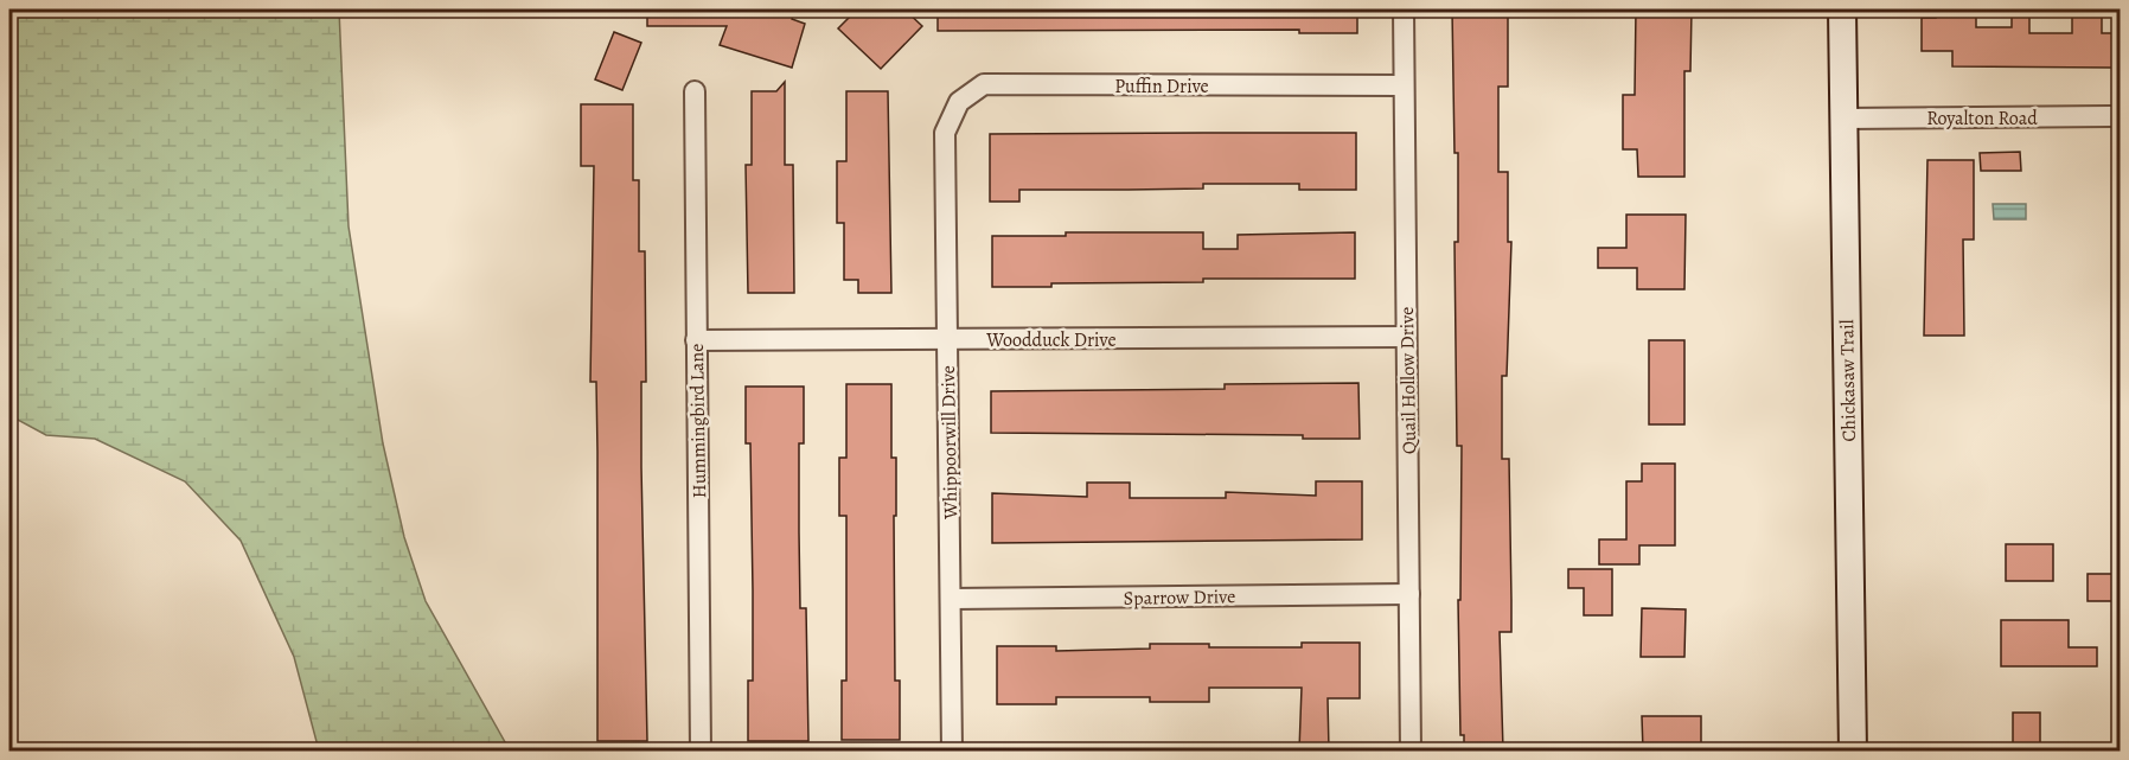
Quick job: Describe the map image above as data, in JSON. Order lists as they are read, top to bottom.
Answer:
{
  "streets": {
    "street": [
      "Puffin Drive",
      "Royalton Road",
      "Woodduck Drive",
      "Quail Hollow Drive",
      "Chickasaw Trail",
      "Hummingbird Lane",
      "Whippoorwill Drive",
      "Sparrow Drive"
    ]
  },
  "crossings": [
    ["Puffin Drive", "Quail Hollow Drive"],
    ["Puffin Drive", "Whippoorwill Drive"],
    ["Royalton Road", "Chickasaw Trail"],
    ["Woodduck Drive", "Quail Hollow Drive"],
    ["Woodduck Drive", "Hummingbird Lane"],
    ["Woodduck Drive", "Whippoorwill Drive"],
    ["Quail Hollow Drive", "Sparrow Drive"],
    ["Whippoorwill Drive", "Sparrow Drive"]
  ]
}
